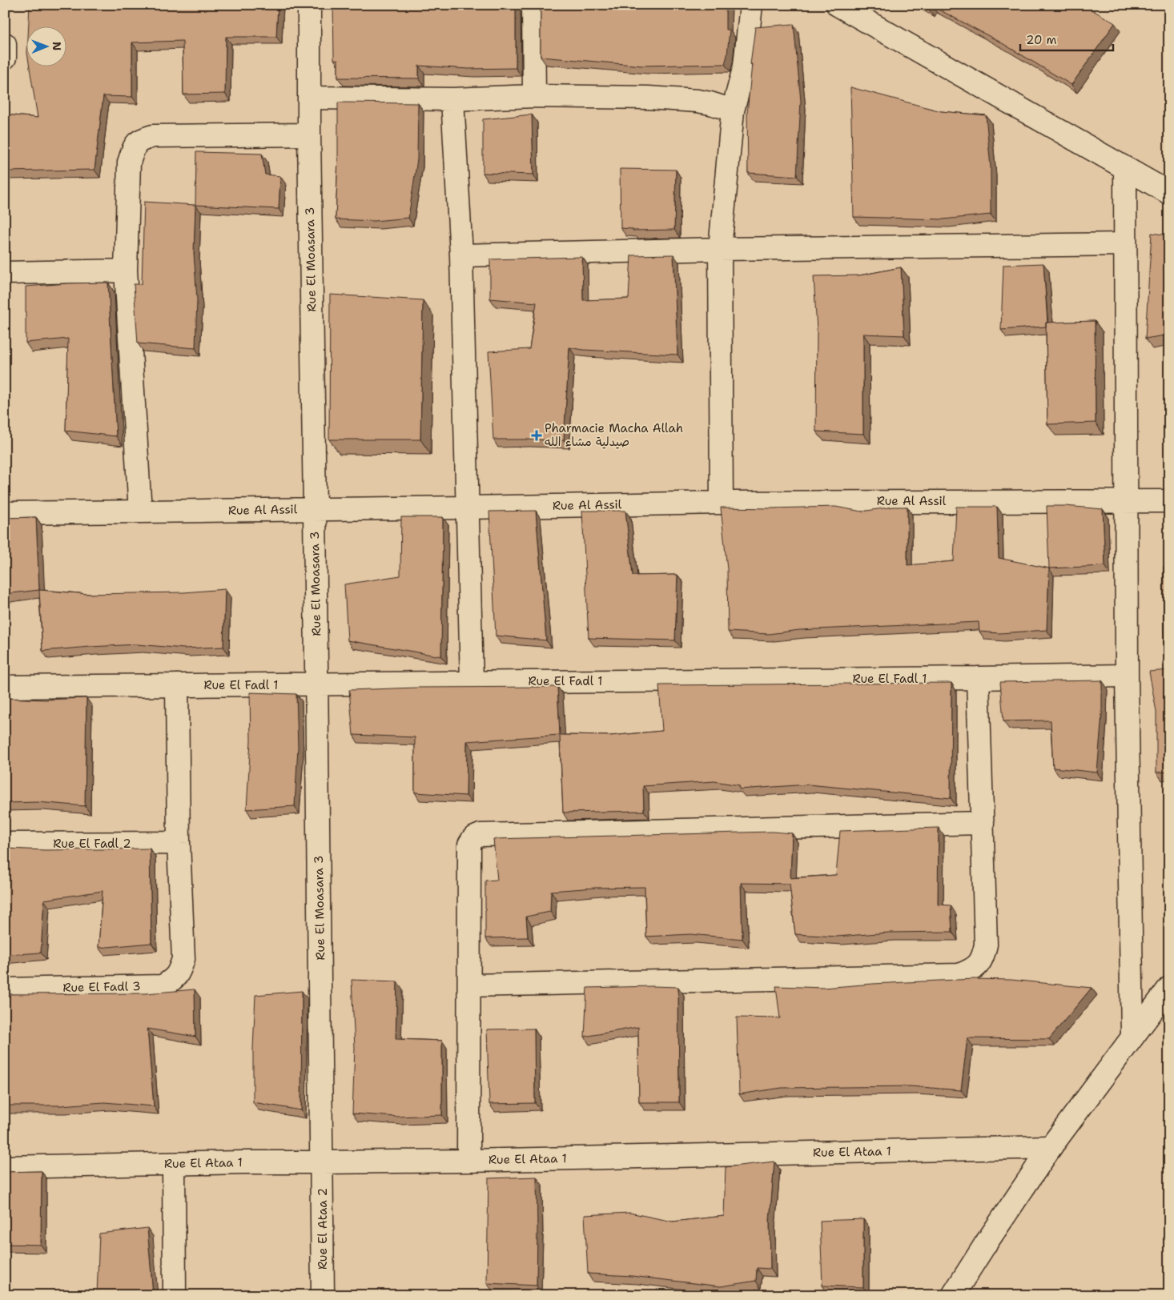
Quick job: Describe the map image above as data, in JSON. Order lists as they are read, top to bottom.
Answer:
{
  "streets": {
    "street": [
      "Rue El Moasara 3",
      "Rue Al Assil",
      "Rue El Fadl 1",
      "Rue El Fadl 2",
      "Rue El Fadl 3",
      "Rue El Ataa 1",
      "Rue El Ataa 2"
    ]
  },
  "crossings": [
    ["Rue El Moasara 3", "Rue Al Assil"],
    ["Rue El Moasara 3", "Rue El Fadl 1"],
    ["Rue El Moasara 3", "Rue El Ataa 1"],
    ["Rue El Moasara 3", "Rue El Ataa 2"],
    ["Rue El Fadl 2", "Rue El Fadl 3"],
    ["Rue El Ataa 1", "Rue El Ataa 2"]
  ],
  "places": {
    "health": ["Pharmacie Macha Allah صيدلية مشاء الله"]
  },
  "scale_bar": "20 m",
  "north": "right"
}
